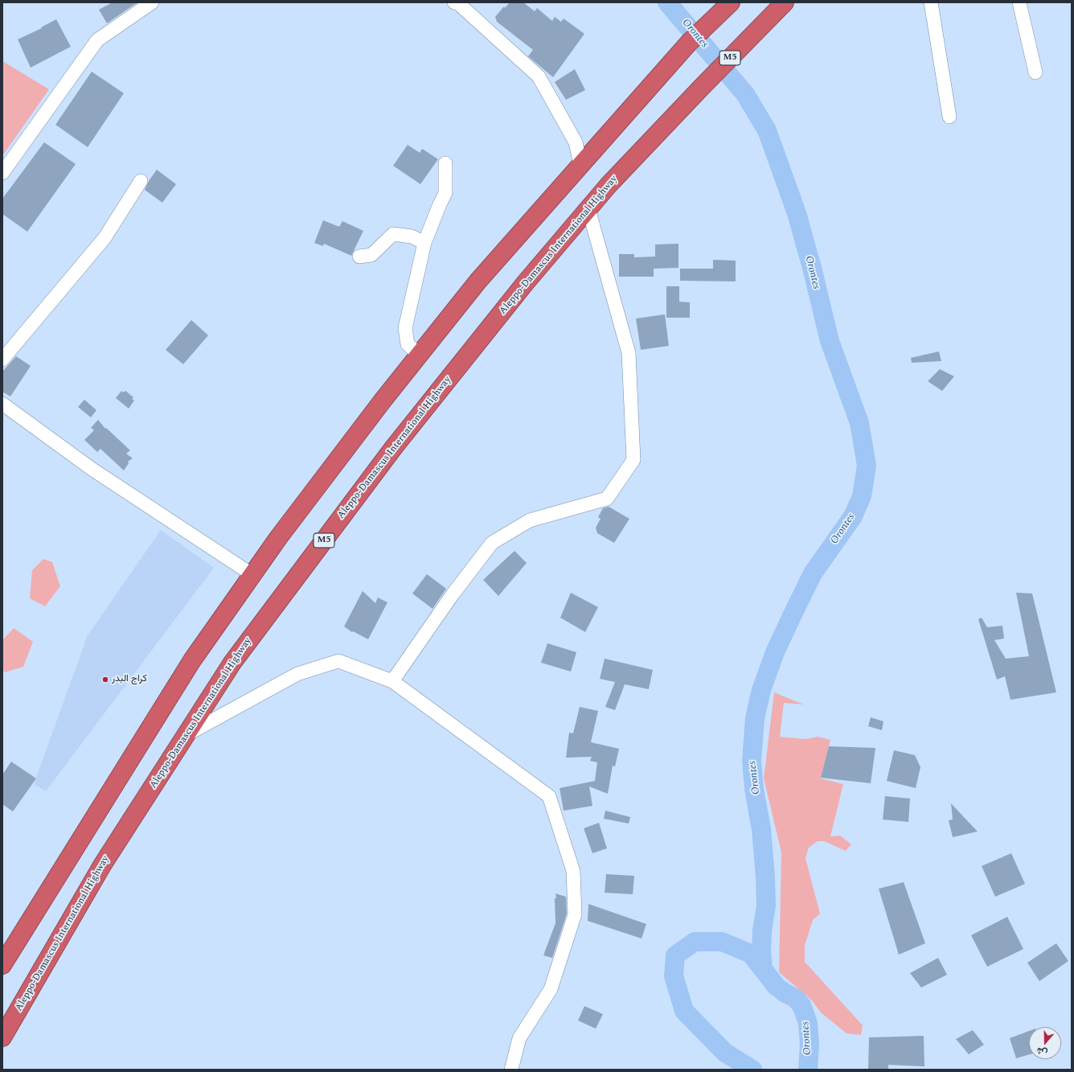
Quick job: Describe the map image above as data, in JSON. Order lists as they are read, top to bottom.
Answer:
{
  "streets": {
    "highway": ["M5", "Aleppo-Damascus International Highway"]
  },
  "water": ["Orontes"],
  "places": ["كراج البدر"],
  "north": "bottom"
}
